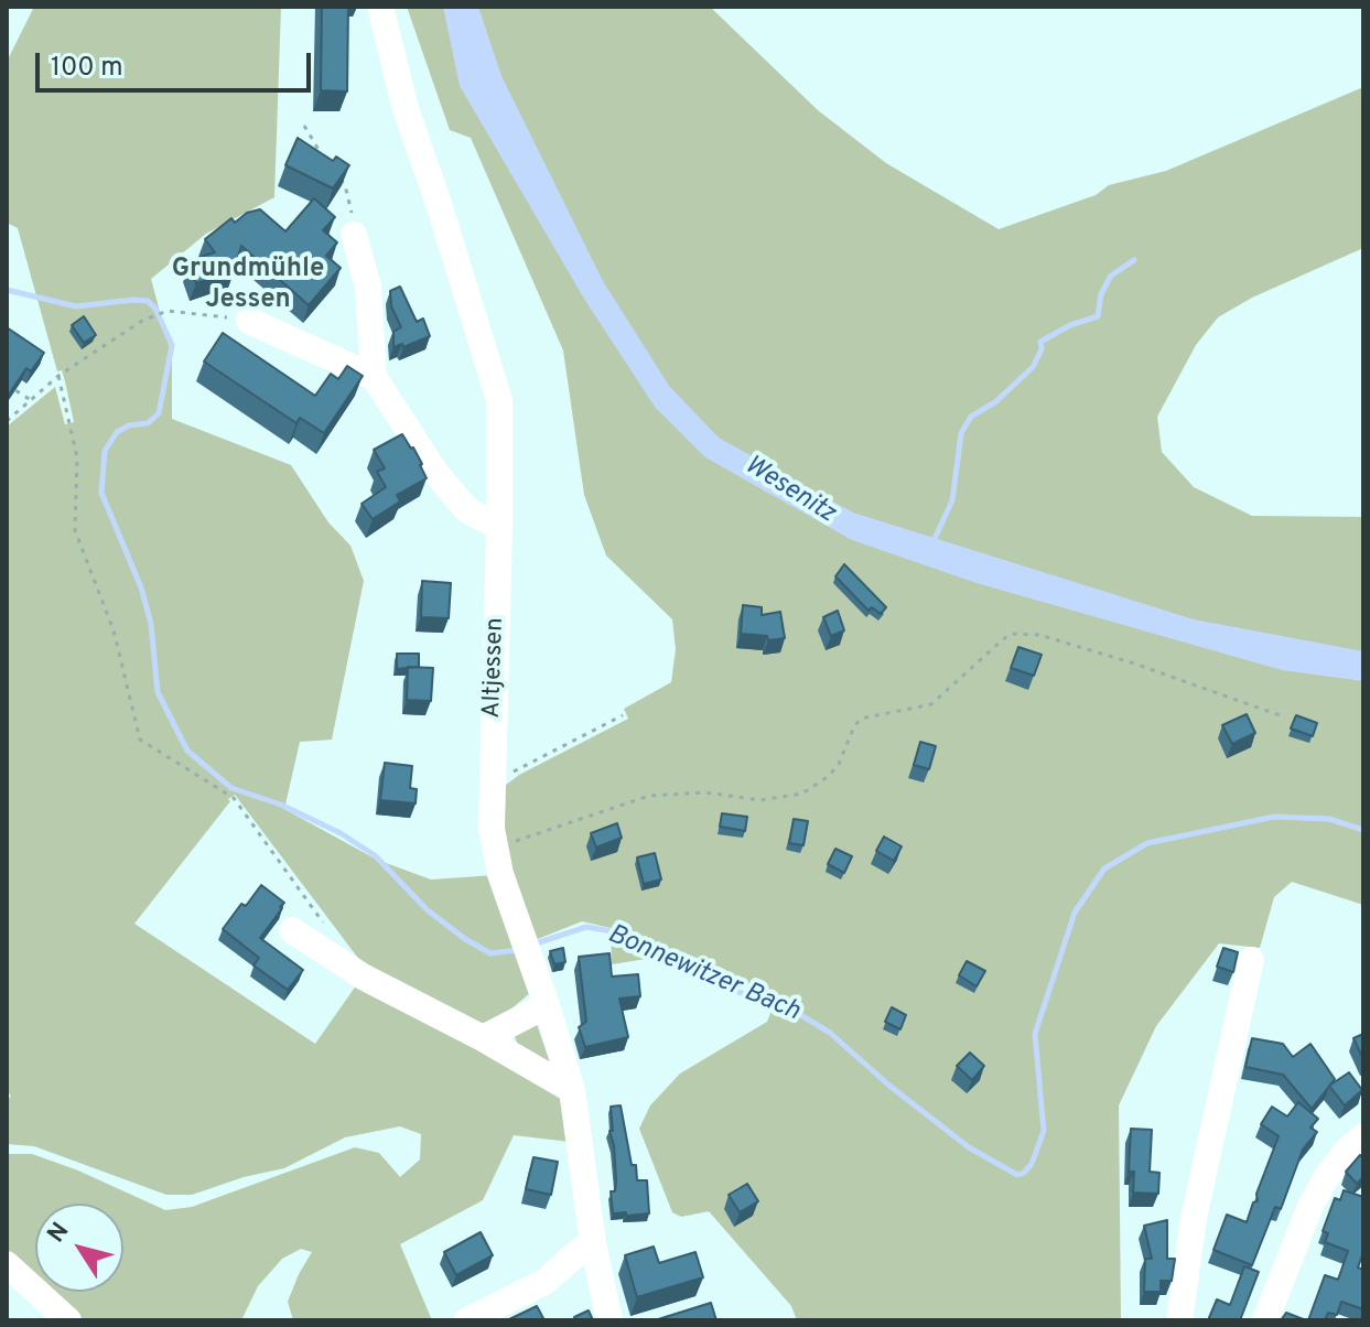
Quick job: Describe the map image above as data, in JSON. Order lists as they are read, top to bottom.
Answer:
{
  "streets": {
    "street": ["Altjessen"]
  },
  "districts": ["Grundmühle Jessen"],
  "water": ["Wesenitz", "Bonnewitzer Bach"],
  "scale_bar": "100 m",
  "north": "top left"
}
